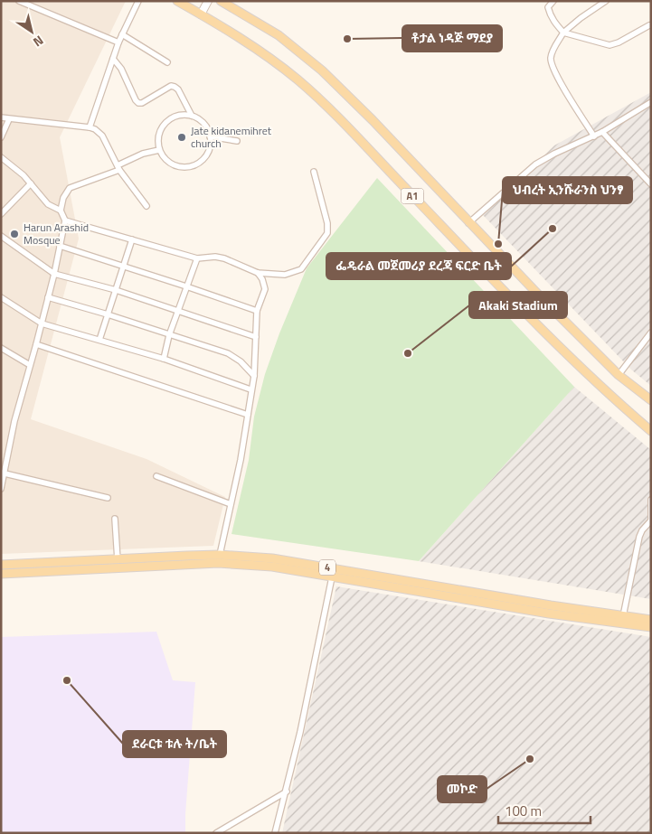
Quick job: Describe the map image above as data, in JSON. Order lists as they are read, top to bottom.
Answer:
{
  "streets": {
    "main road": ["A1", "4"]
  },
  "places": [
    "ቶታል ነዳጅ ማደያ",
    "Jate kidanemihret church",
    "ፌዴራል መጀመሪያ ደረጃ ፍርድ ቤት",
    "Harun Arashid Mosque",
    "ህብረት ኢንሹራንስ ህንፃ",
    "Akaki Stadium",
    "ደራርቱ ቱሉ ት/ቤት",
    "መኮድ"
  ],
  "scale_bar": "100 m",
  "north": "bottom right"
}
